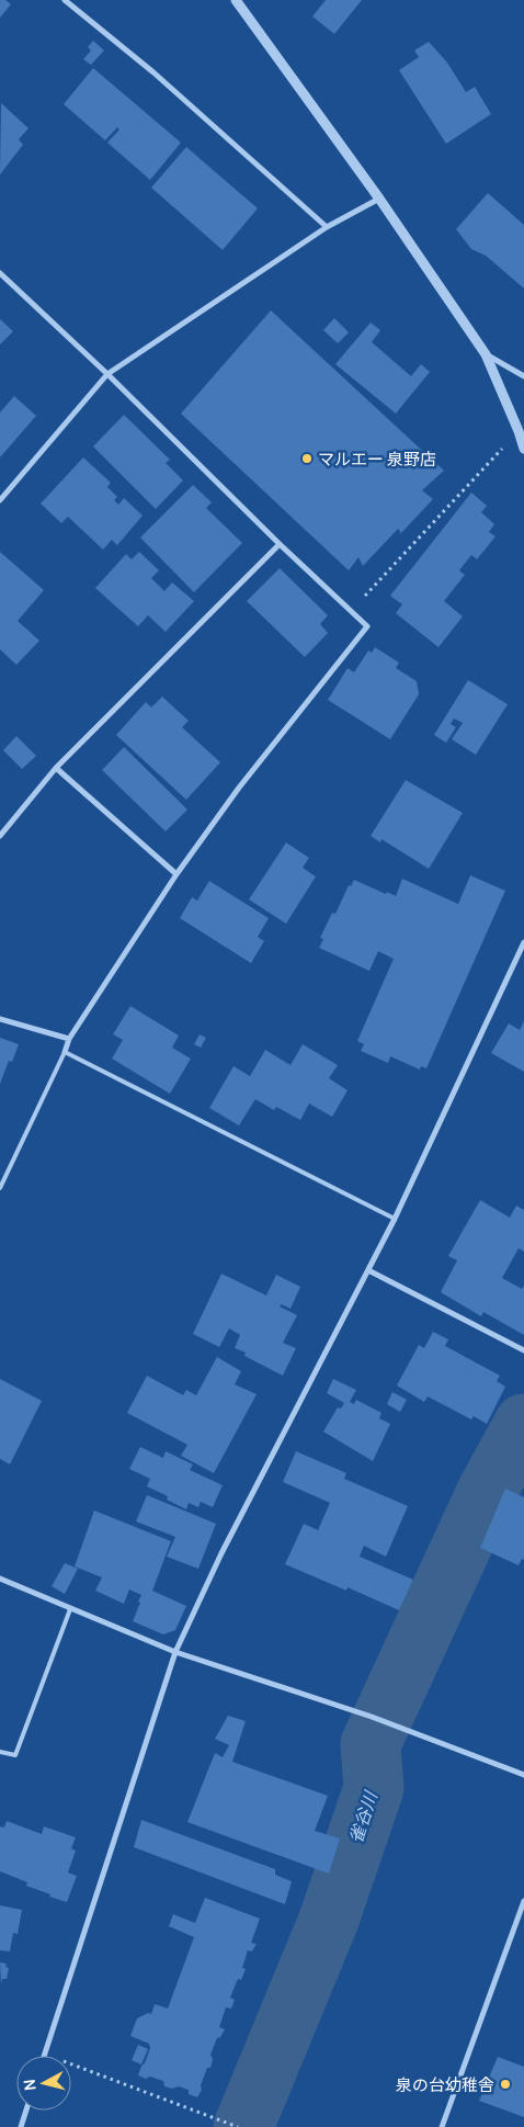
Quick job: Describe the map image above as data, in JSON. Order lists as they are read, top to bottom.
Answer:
{
  "water": ["雀谷川"],
  "places": ["マルエー 泉野店", "泉の台幼稚舎"],
  "north": "left"
}
